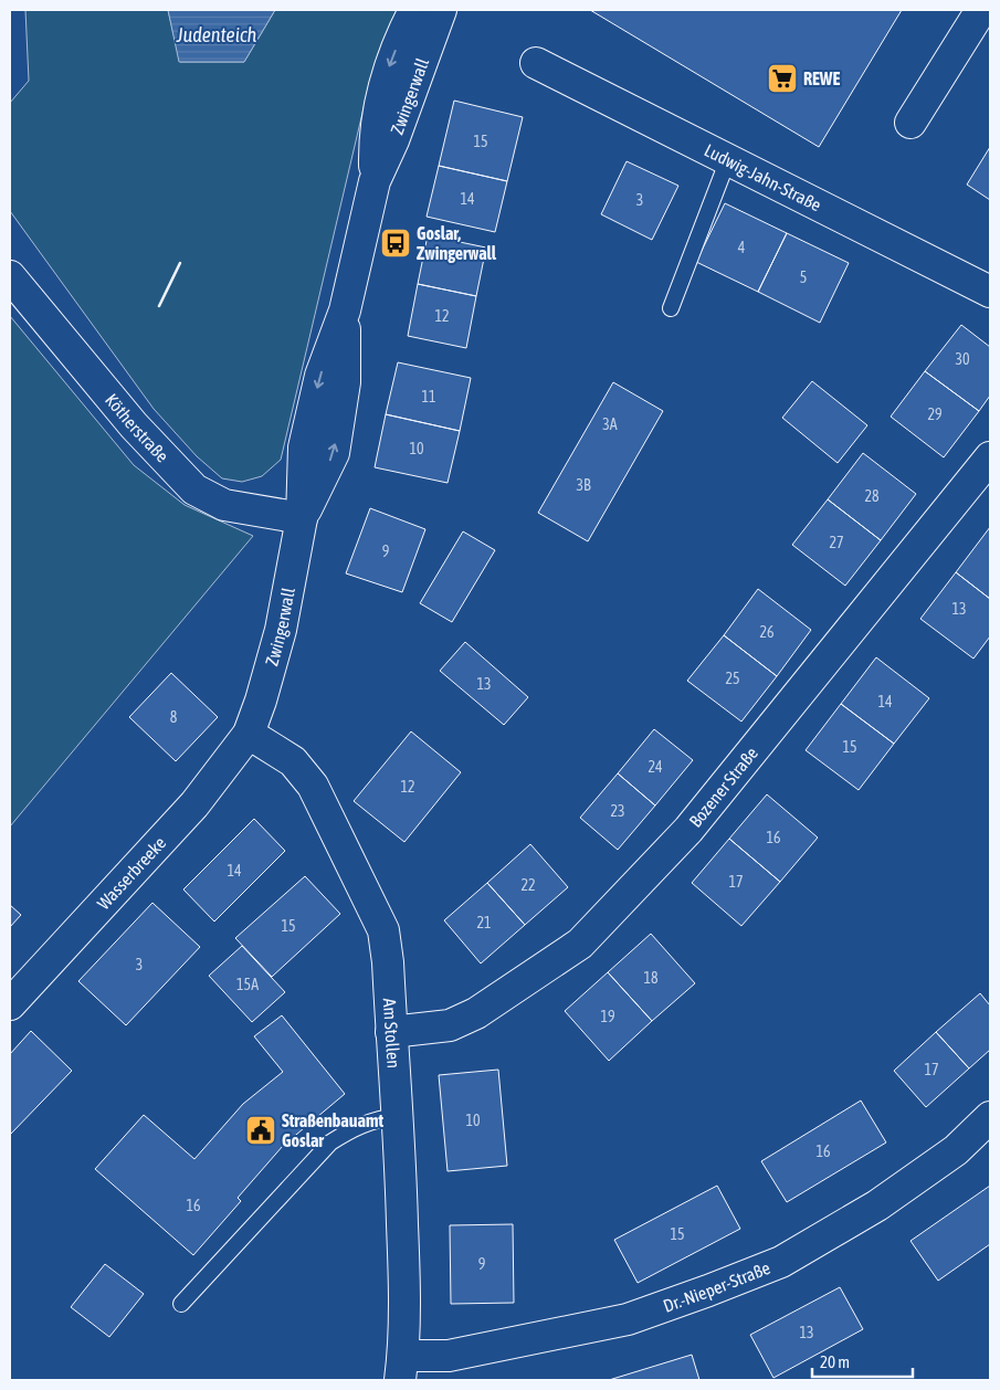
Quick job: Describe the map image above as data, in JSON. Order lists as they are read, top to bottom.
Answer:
{
  "streets": {
    "street": [
      "Zwingerwall",
      "Ludwig-Jahn-Straße",
      "Kötherstraße",
      "Bozener Straße",
      "Wasserbreeke",
      "Am Stollen",
      "Dr.-Nieper-Straße"
    ]
  },
  "crossings": [
    ["Zwingerwall", "Kötherstraße"],
    ["Zwingerwall", "Wasserbreeke"],
    ["Zwingerwall", "Am Stollen"],
    ["Bozener Straße", "Am Stollen"],
    ["Wasserbreeke", "Am Stollen"],
    ["Am Stollen", "Dr.-Nieper-Straße"]
  ],
  "water": ["Judenteich"],
  "places": {
    "supermarket": ["REWE"],
    "bus stop": ["Goslar, Zwingerwall"],
    "public building": ["Straßenbauamt Goslar"]
  },
  "house_numbers": [
    "15",
    "14",
    "3",
    "4",
    "5",
    "12",
    "30",
    "11",
    "29",
    "3A",
    "10",
    "3B",
    "28",
    "27",
    "9",
    "13",
    "26",
    "25",
    "13",
    "14",
    "8",
    "15",
    "24",
    "12",
    "23",
    "16",
    "14",
    "17",
    "22",
    "21",
    "15",
    "3",
    "18",
    "15A",
    "19",
    "17",
    "10",
    "16",
    "16",
    "15",
    "9",
    "13"
  ],
  "scale_bar": "20 m"
}
